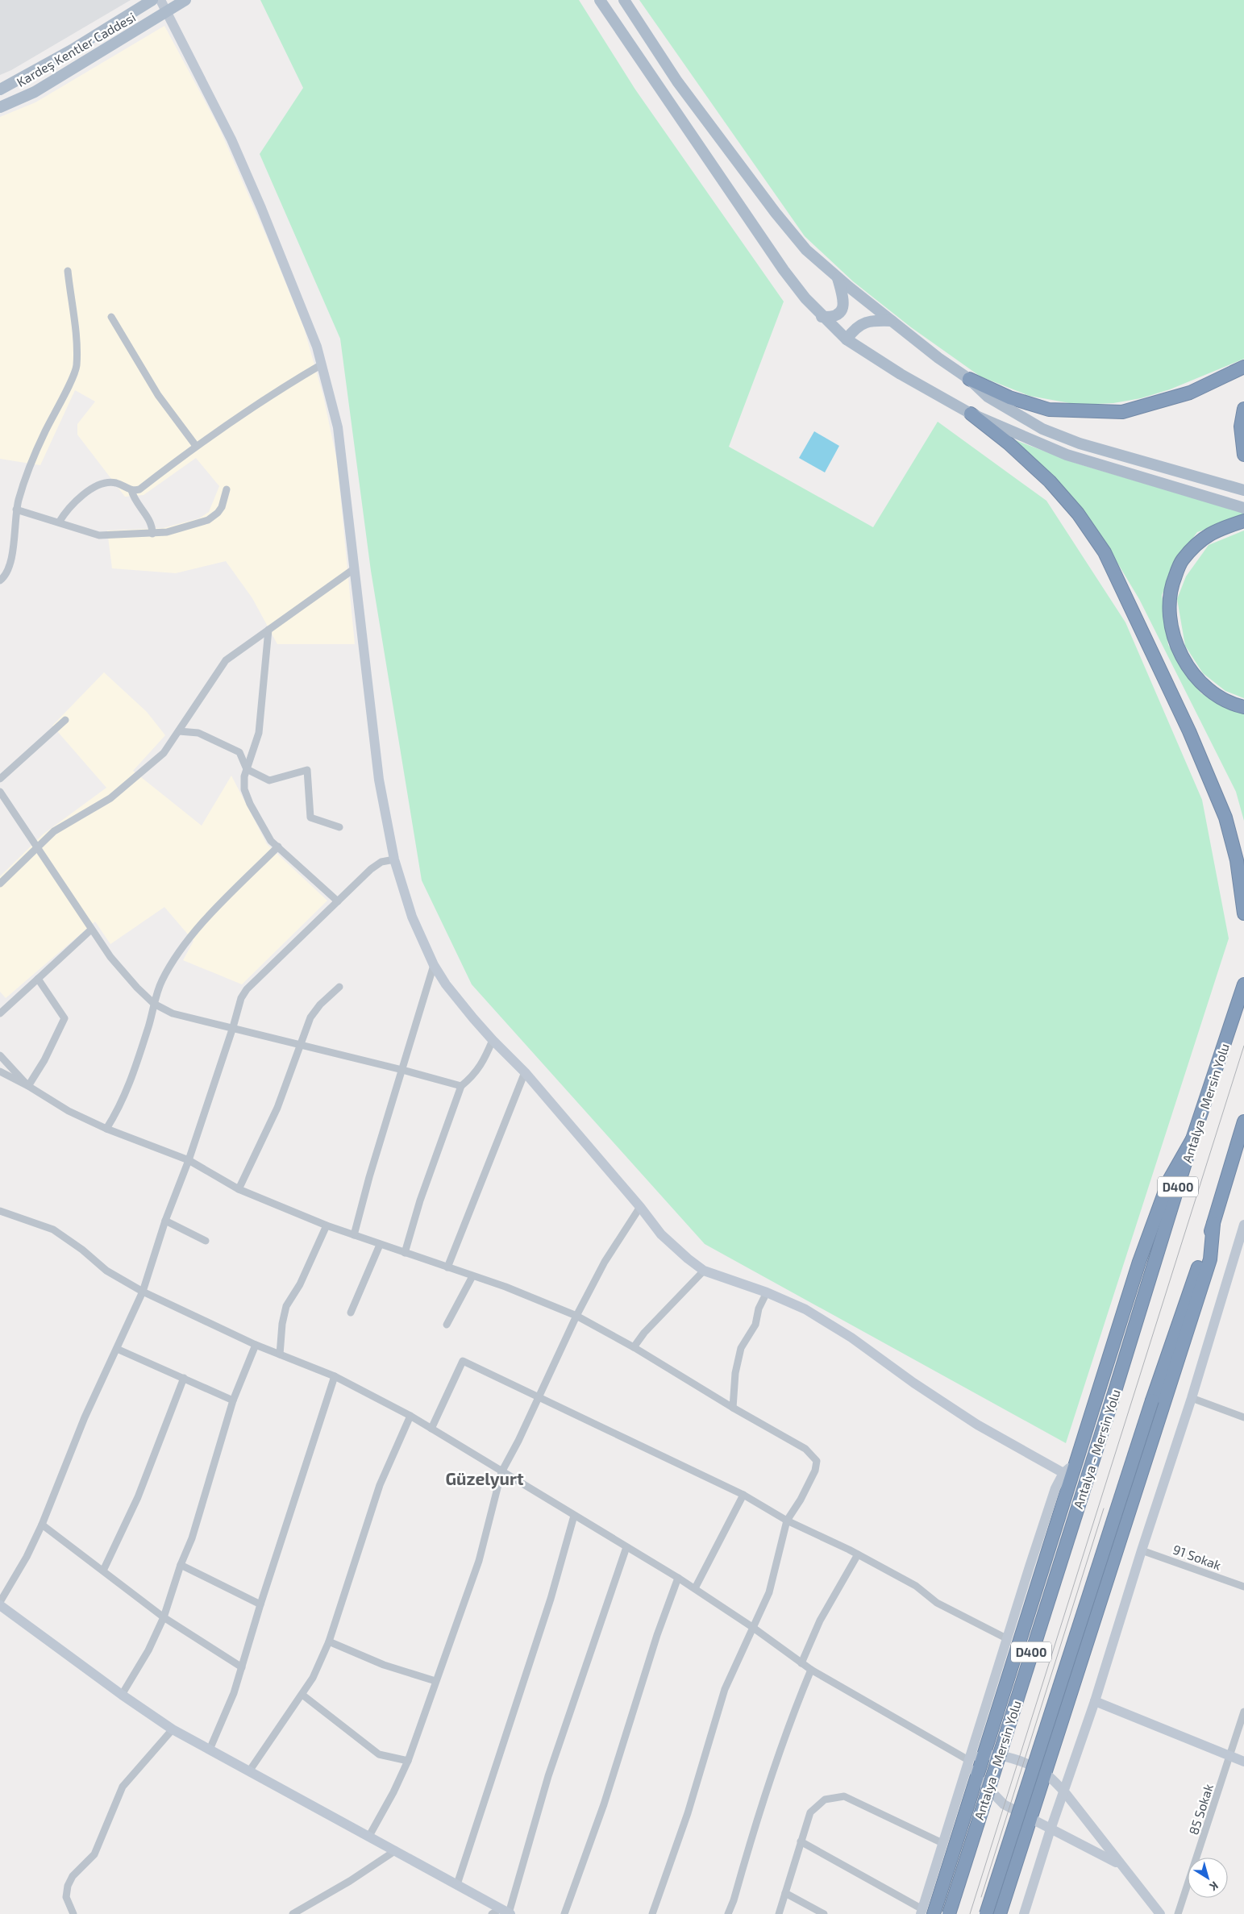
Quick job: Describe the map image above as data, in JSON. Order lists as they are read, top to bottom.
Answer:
{
  "streets": {
    "highway": ["Antalya - Mersin Yolu", "D400"],
    "main road": ["Kardeş Kentler Caddesi"],
    "street": ["91 Sokak", "85 Sokak"]
  },
  "districts": ["Güzelyurt"],
  "north": "bottom right"
}
